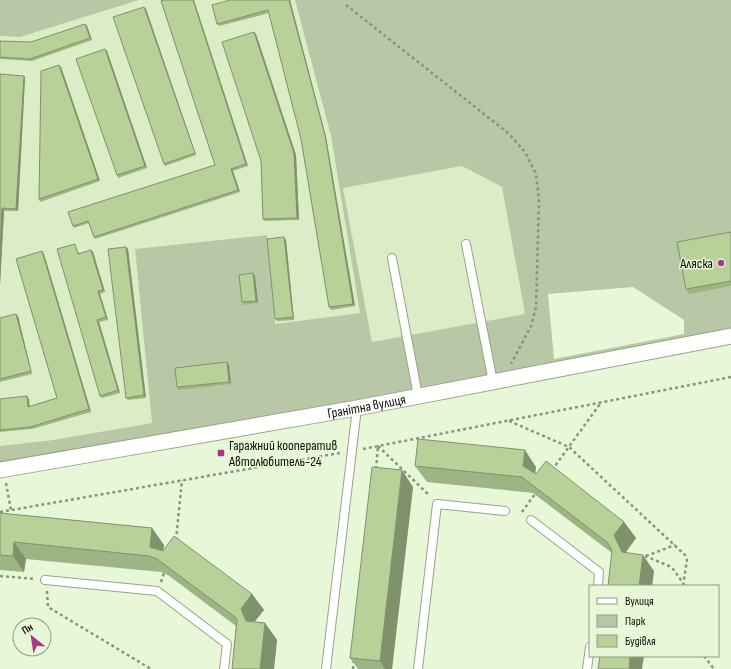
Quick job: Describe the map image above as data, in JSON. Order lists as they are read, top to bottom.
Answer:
{
  "streets": {
    "street": ["Гранітна вулиця"]
  },
  "places": {
    "other": ["Аляска"],
    "transit": ["Гаражний кооператив Автолюбитель-24"]
  },
  "legend": ["Вулиця", "Парк", "Будівля"],
  "north": "top left"
}
